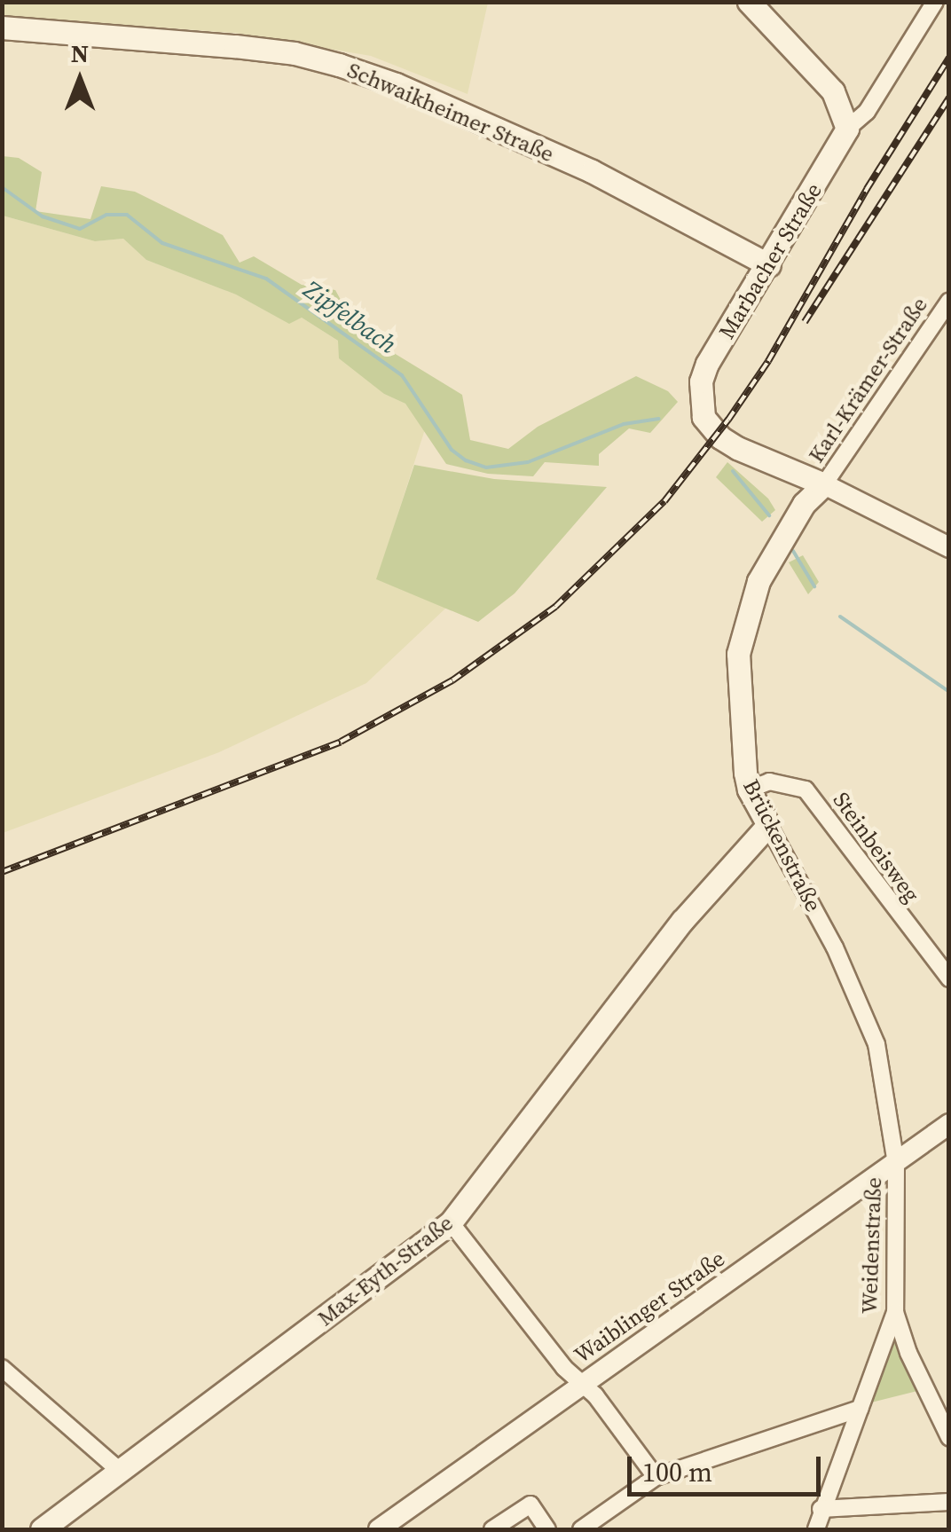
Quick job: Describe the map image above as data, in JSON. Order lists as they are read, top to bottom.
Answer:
{
  "streets": {
    "main road": [
      "Schwaikheimer Straße",
      "Marbacher Straße",
      "Brückenstraße",
      "Max-Eyth-Straße"
    ],
    "street": [
      "Karl-Krämer-Straße",
      "Steinbeisweg",
      "Weidenstraße",
      "Waiblinger Straße"
    ]
  },
  "crossings": [
    ["Schwaikheimer Straße", "Marbacher Straße"],
    ["Marbacher Straße", "Karl-Krämer-Straße"],
    ["Marbacher Straße", "Brückenstraße"],
    ["Karl-Krämer-Straße", "Brückenstraße"],
    ["Brückenstraße", "Steinbeisweg"],
    ["Brückenstraße", "Weidenstraße"],
    ["Brückenstraße", "Max-Eyth-Straße"],
    ["Brückenstraße", "Waiblinger Straße"],
    ["Weidenstraße", "Waiblinger Straße"]
  ],
  "water": ["Zipfelbach"],
  "scale_bar": "100 m",
  "north": "top"
}
